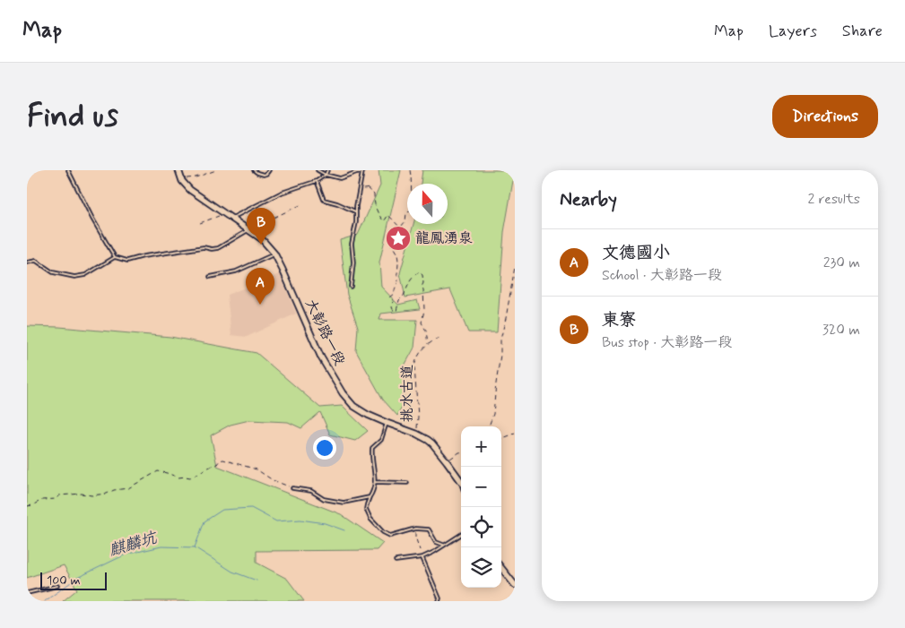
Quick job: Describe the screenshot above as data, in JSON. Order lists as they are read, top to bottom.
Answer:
{
  "streets": {
    "main road": ["大彰路一段"],
    "path": ["挑水古道"]
  },
  "crossings": [
    ["大彰路一段", "挑水古道"]
  ],
  "water": ["麒麟坑"],
  "places": {
    "place": ["龍鳳湧泉"]
  },
  "scale_bar": "100 m",
  "north": "top",
  "page": {
    "header": "Map",
    "nav": ["Map", "Layers", "Share"],
    "buttons": "Directions",
    "title": "Find us",
    "heading": ["Nearby", "2 results"],
    "pins": ["B", "A"],
    "list": [
      {
        "mark": "A",
        "name": "文德國小",
        "note": "School · 大彰路一段",
        "value": "230 m"
      },
      {
        "mark": "B",
        "name": "東寮",
        "note": "Bus stop · 大彰路一段",
        "value": "320 m"
      }
    ],
    "map_buttons": ["+", "−"],
    "scale": "100 m"
  }
}
